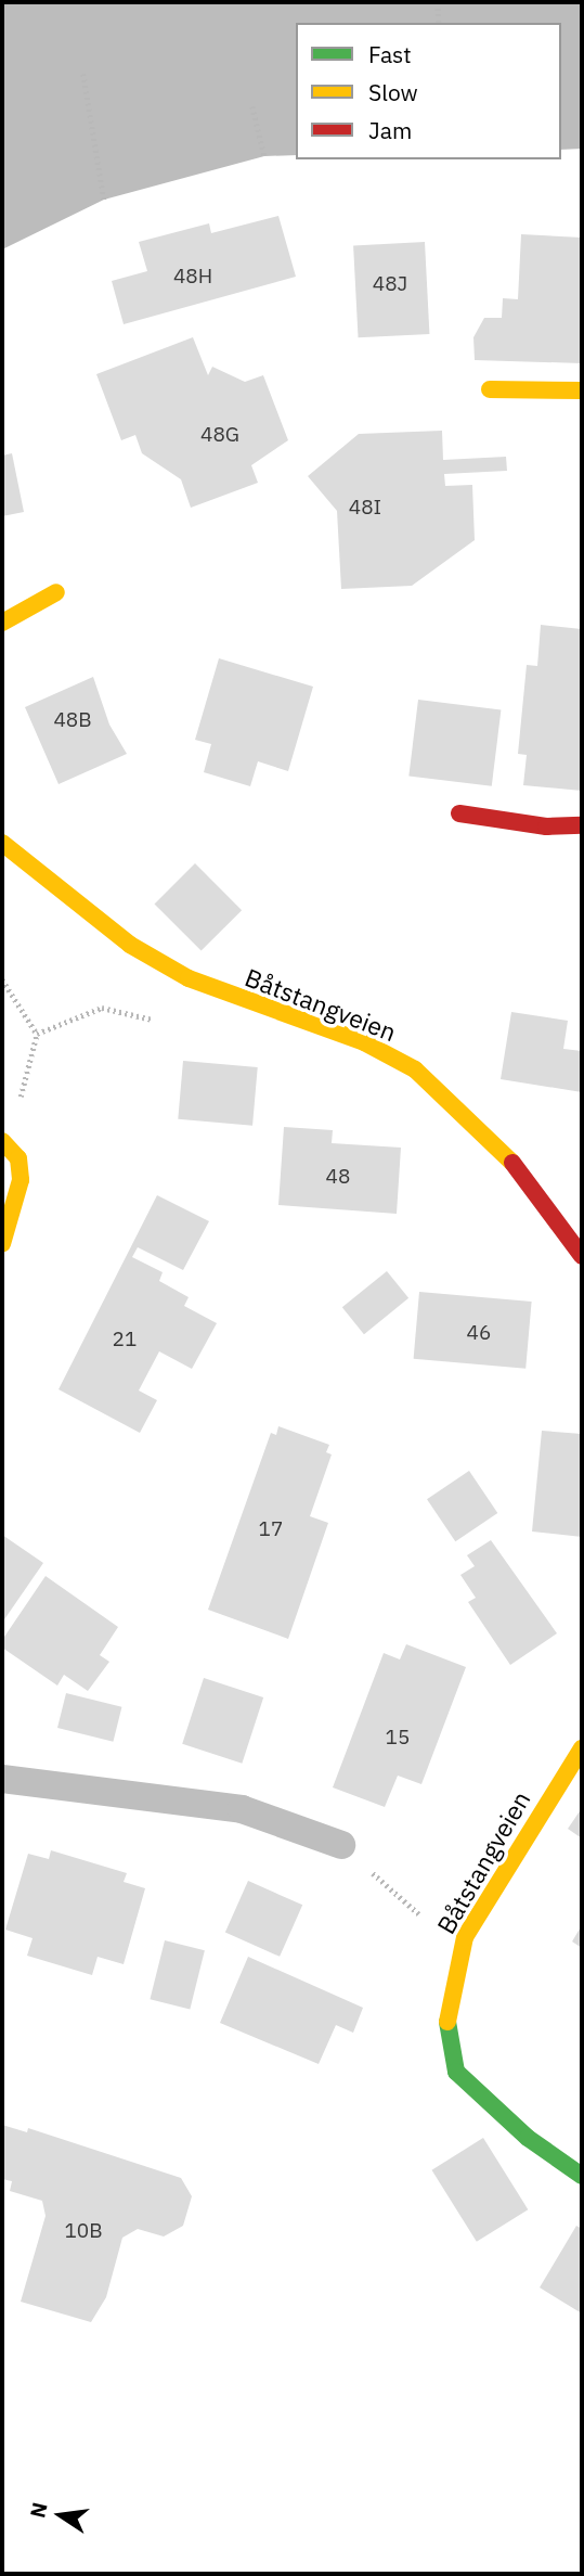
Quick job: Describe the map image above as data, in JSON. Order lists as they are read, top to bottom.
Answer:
{
  "streets": {
    "street": ["Båtstangveien"]
  },
  "house_numbers": [
    "48H",
    "48J",
    "48G",
    "48I",
    "48B",
    "48",
    "46",
    "21",
    "17",
    "15",
    "10B"
  ],
  "legend": ["Fast", "Slow", "Jam"],
  "north": "left"
}
